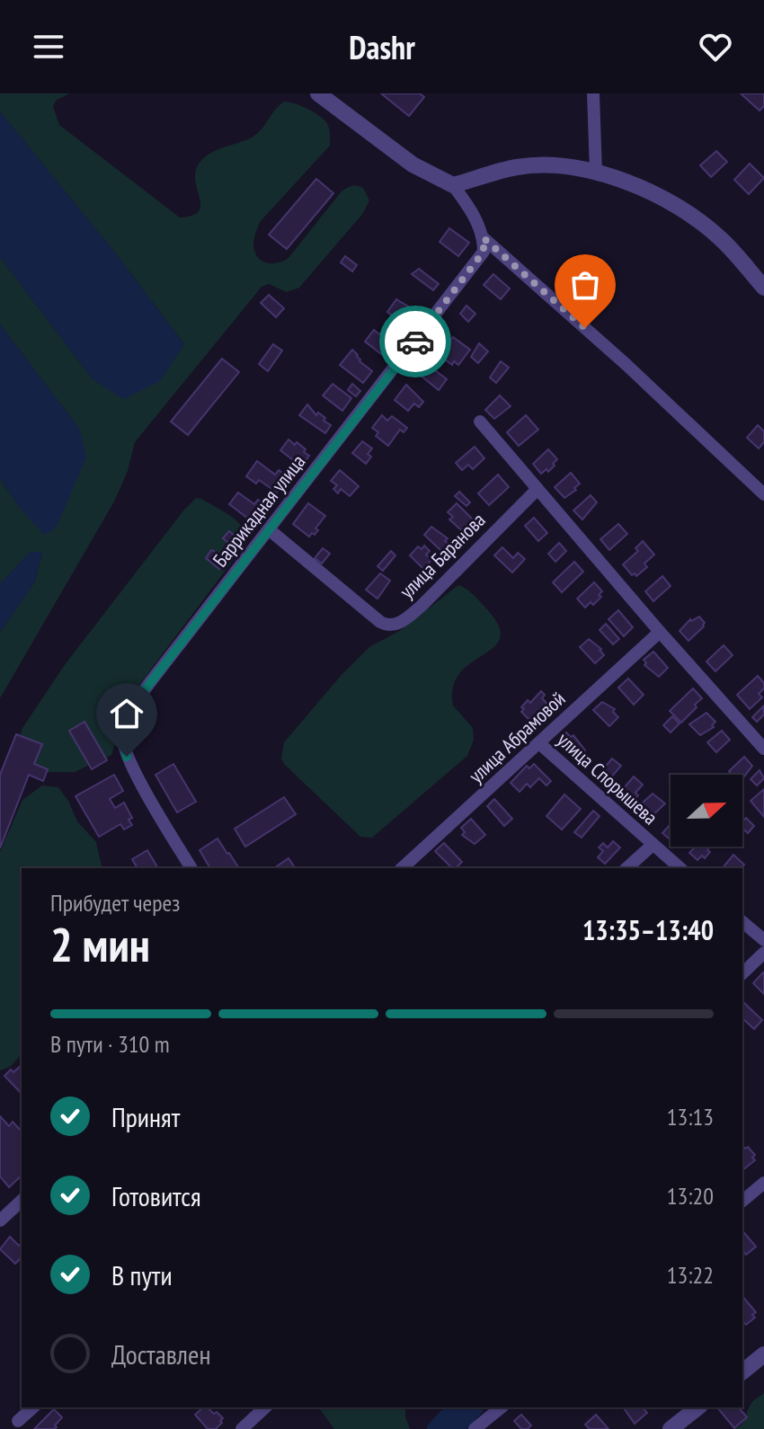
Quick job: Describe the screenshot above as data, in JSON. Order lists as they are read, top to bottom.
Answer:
{
  "streets": {
    "street": [
      "Баррикадная улица",
      "улица Баранова",
      "улица Абрамовой",
      "улица Спорышева"
    ]
  },
  "crossings": [
    ["Баррикадная улица", "улица Баранова"],
    ["улица Абрамовой", "улица Спорышева"]
  ],
  "north": "right",
  "page": {
    "header": "Dashr",
    "heading": ["2 мин", "Прибудет через", "13:35–13:40"],
    "bar": "В пути · 310 m",
    "list": [
      ["Принят", "13:13"],
      ["Готовится", "13:20"],
      ["В пути", "13:22"],
      "Доставлен"
    ]
  }
}
